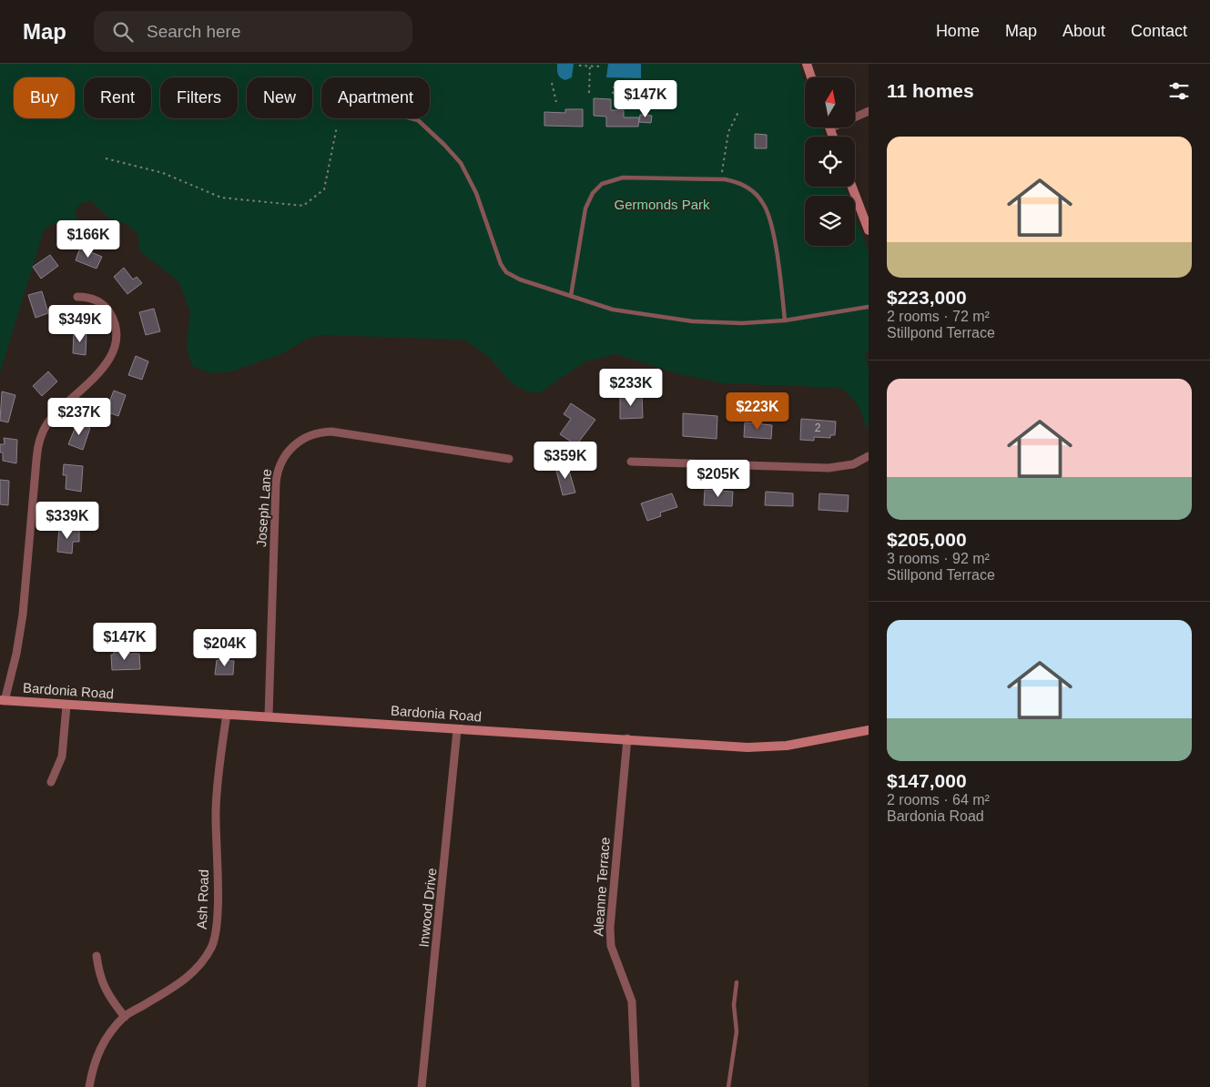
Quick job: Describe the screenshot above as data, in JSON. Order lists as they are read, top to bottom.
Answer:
{
  "streets": {
    "street": [
      "Joseph Lane",
      "Bardonia Road",
      "Aleanne Terrace",
      "Ash Road",
      "Inwood Drive"
    ]
  },
  "crossings": [
    ["Joseph Lane", "Bardonia Road"],
    ["Bardonia Road", "Aleanne Terrace"],
    ["Bardonia Road", "Ash Road"],
    ["Bardonia Road", "Inwood Drive"]
  ],
  "parks": ["Germonds Park"],
  "house_numbers": ["2"],
  "north": "top",
  "page": {
    "header": "Map",
    "search": "Search here",
    "nav": [
      "Home",
      "Map",
      "About",
      "Contact"
    ],
    "heading": "11 homes",
    "chip": [
      "Buy",
      "Rent",
      "Filters",
      "New",
      "Apartment"
    ],
    "price": [
      "$147K",
      "$166K",
      "$349K",
      "$233K",
      "$223K",
      "$237K",
      "$359K",
      "$205K",
      "$339K",
      "$147K",
      "$204K"
    ],
    "list": [
      {
        "name": "$223,000",
        "note": "2 rooms · 72 m² · Stillpond Terrace"
      },
      {
        "name": "$205,000",
        "note": "3 rooms · 92 m² · Stillpond Terrace"
      },
      {
        "name": "$147,000",
        "note": "2 rooms · 64 m² · Bardonia Road"
      }
    ]
  }
}
